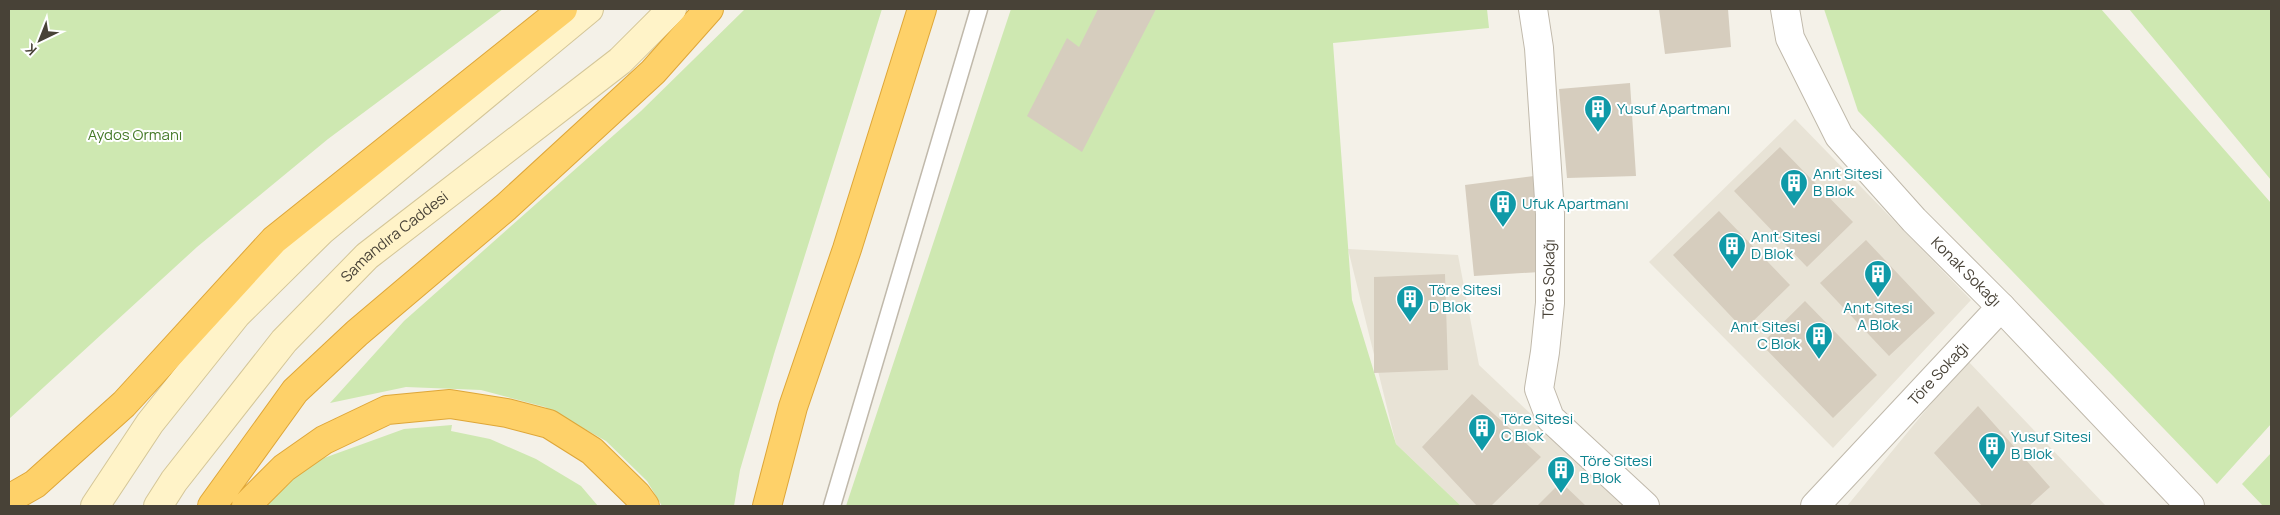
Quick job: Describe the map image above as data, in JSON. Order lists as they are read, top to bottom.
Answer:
{
  "streets": {
    "main road": ["Samandıra Caddesi"],
    "street": ["Konak Sokağı", "Töre Sokağı"]
  },
  "crossings": [
    ["Konak Sokağı", "Töre Sokağı"]
  ],
  "parks": ["Aydos Ormanı"],
  "places": {
    "building": [
      "Yusuf Apartmanı",
      "Anıt Sitesi B Blok",
      "Ufuk Apartmanı",
      "Anıt Sitesi D Blok",
      "Anıt Sitesi A Blok",
      "Töre Sitesi D Blok",
      "Anıt Sitesi C Blok",
      "Töre Sitesi C Blok",
      "Yusuf Sitesi B Blok",
      "Töre Sitesi B Blok"
    ]
  },
  "north": "bottom left"
}
